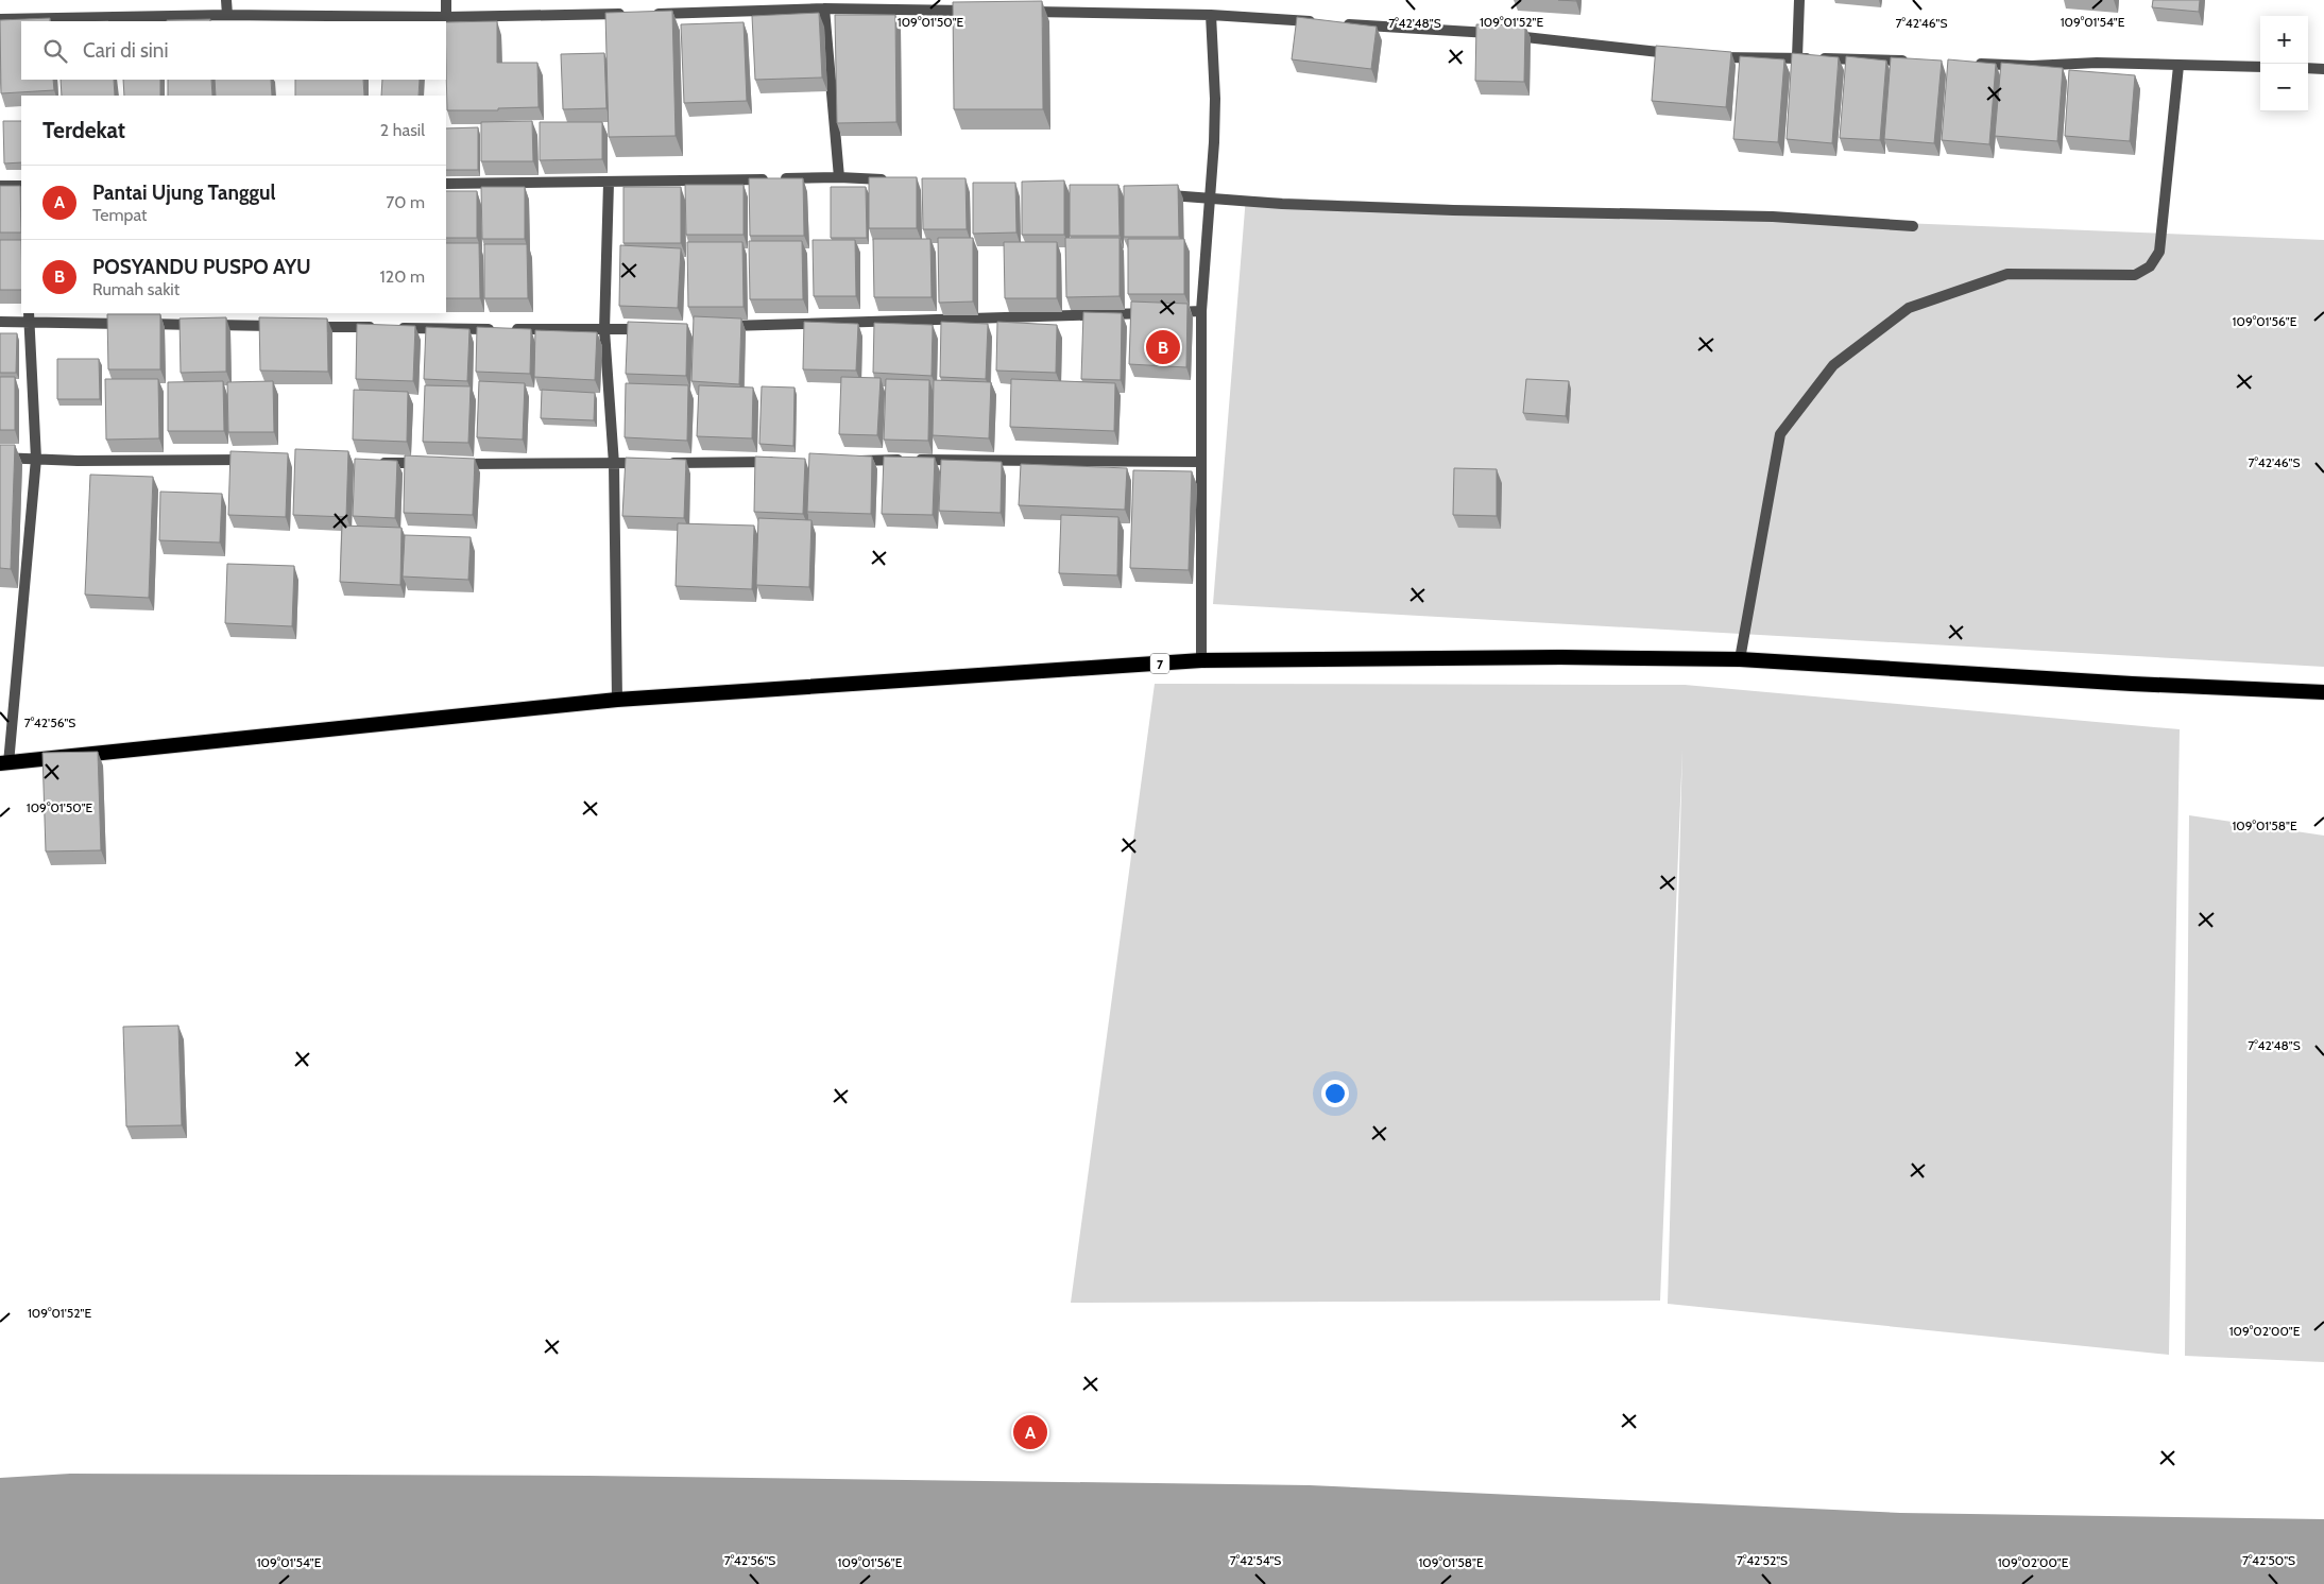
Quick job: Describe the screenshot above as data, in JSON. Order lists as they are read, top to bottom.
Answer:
{
  "streets": {
    "highway": ["7"]
  },
  "page": {
    "map_buttons": ["+", "−"],
    "search": "Cari di sini",
    "heading": ["Terdekat", "2 hasil"],
    "list": [
      {
        "mark": "A",
        "name": "Pantai Ujung Tanggul",
        "note": "Tempat",
        "value": "70 m"
      },
      {
        "mark": "B",
        "name": "POSYANDU PUSPO AYU",
        "note": "Rumah sakit",
        "value": "120 m"
      }
    ],
    "pins": ["B", "A"]
  },
  "coordinates": [
    "109°01'50\"E",
    "109°01'52\"E",
    "109°01'54\"E",
    "7°42'48\"S",
    "7°42'46\"S",
    "109°01'56\"E",
    "7°42'56\"S",
    "109°01'58\"E",
    "109°02'00\"E",
    "7°42'54\"S",
    "7°42'52\"S",
    "7°42'50\"S"
  ]
}
